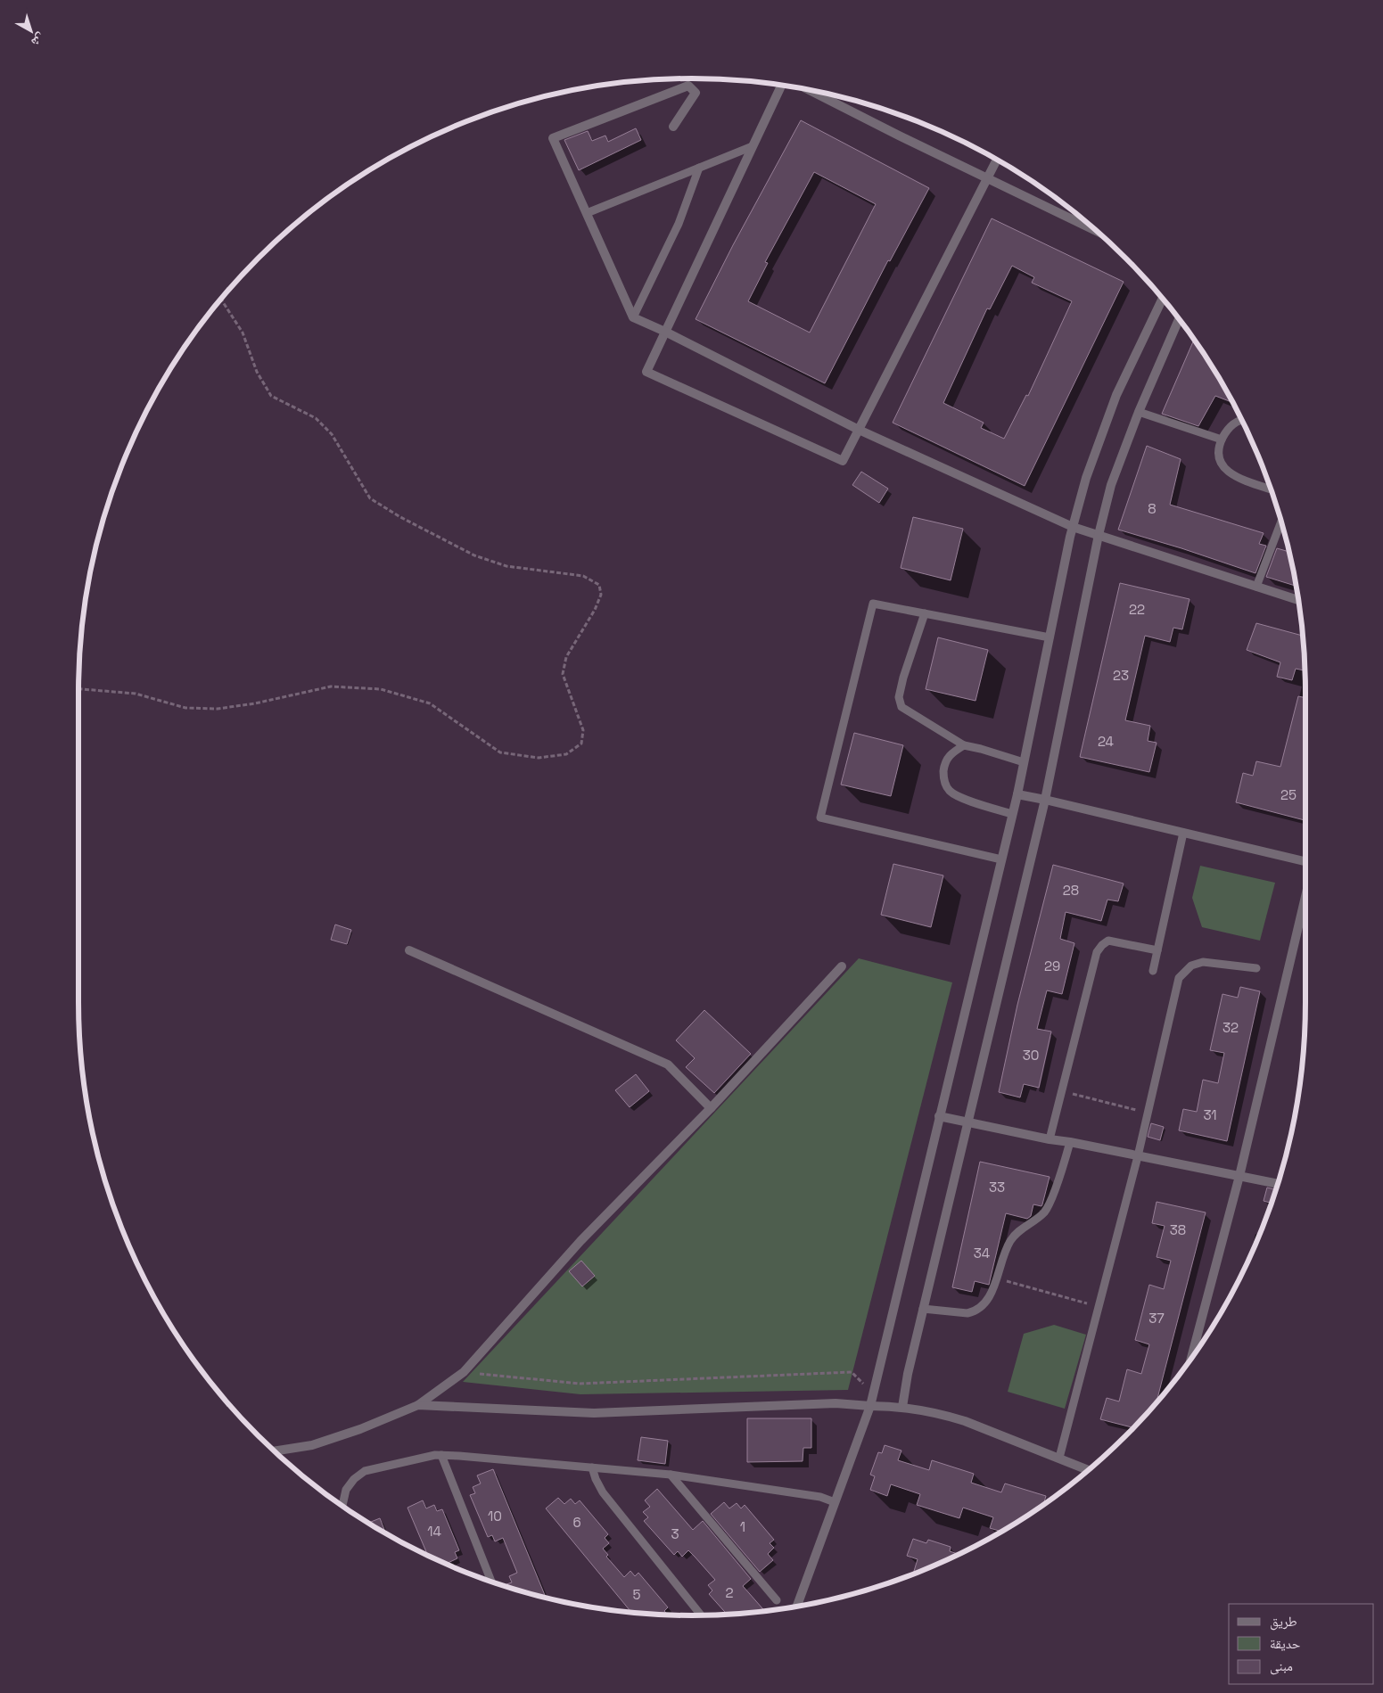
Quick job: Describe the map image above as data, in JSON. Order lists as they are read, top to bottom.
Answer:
{
  "house_numbers": [
    "8",
    "22",
    "23",
    "24",
    "25",
    "28",
    "29",
    "32",
    "30",
    "31",
    "33",
    "38",
    "34",
    "37",
    "10",
    "6",
    "1",
    "14",
    "3",
    "2",
    "5"
  ],
  "legend": ["طريق", "حديقة", "مبنى"],
  "north": "bottom right"
}
